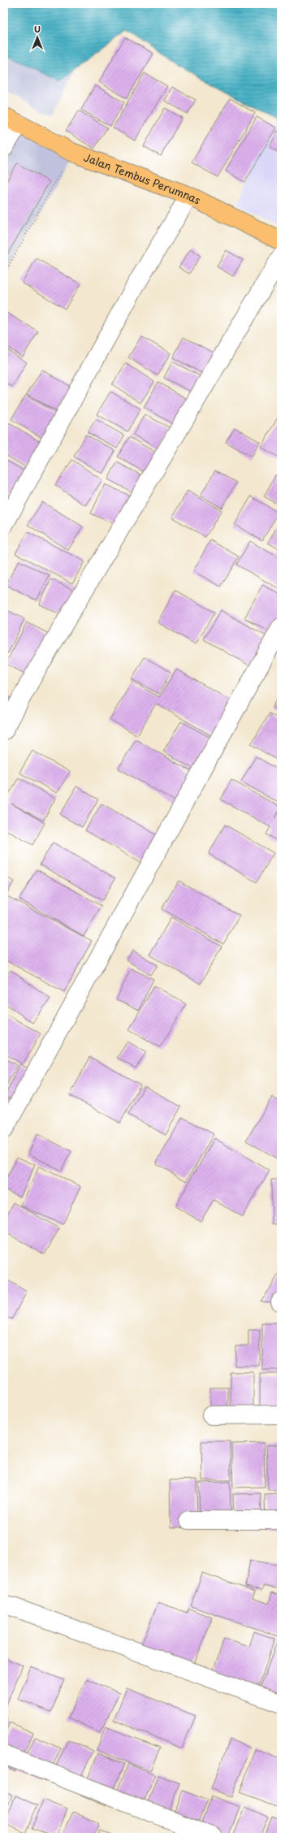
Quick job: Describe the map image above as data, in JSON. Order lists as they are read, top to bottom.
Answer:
{
  "streets": {
    "main road": ["Jalan Tembus Perumnas"]
  },
  "north": "top"
}
